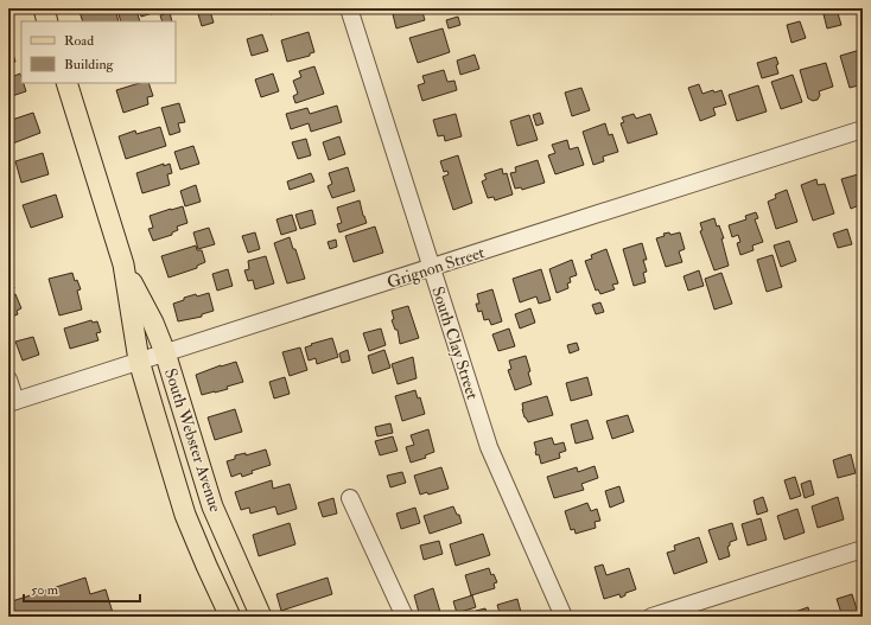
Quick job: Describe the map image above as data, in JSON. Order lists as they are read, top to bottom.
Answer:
{
  "streets": {
    "main road": ["South Webster Avenue"],
    "street": ["Grignon Street", "South Clay Street"]
  },
  "crossings": [
    ["Grignon Street", "South Clay Street"],
    ["Grignon Street", "South Webster Avenue"]
  ],
  "legend": ["Road", "Building"],
  "scale_bar": "50 m"
}
